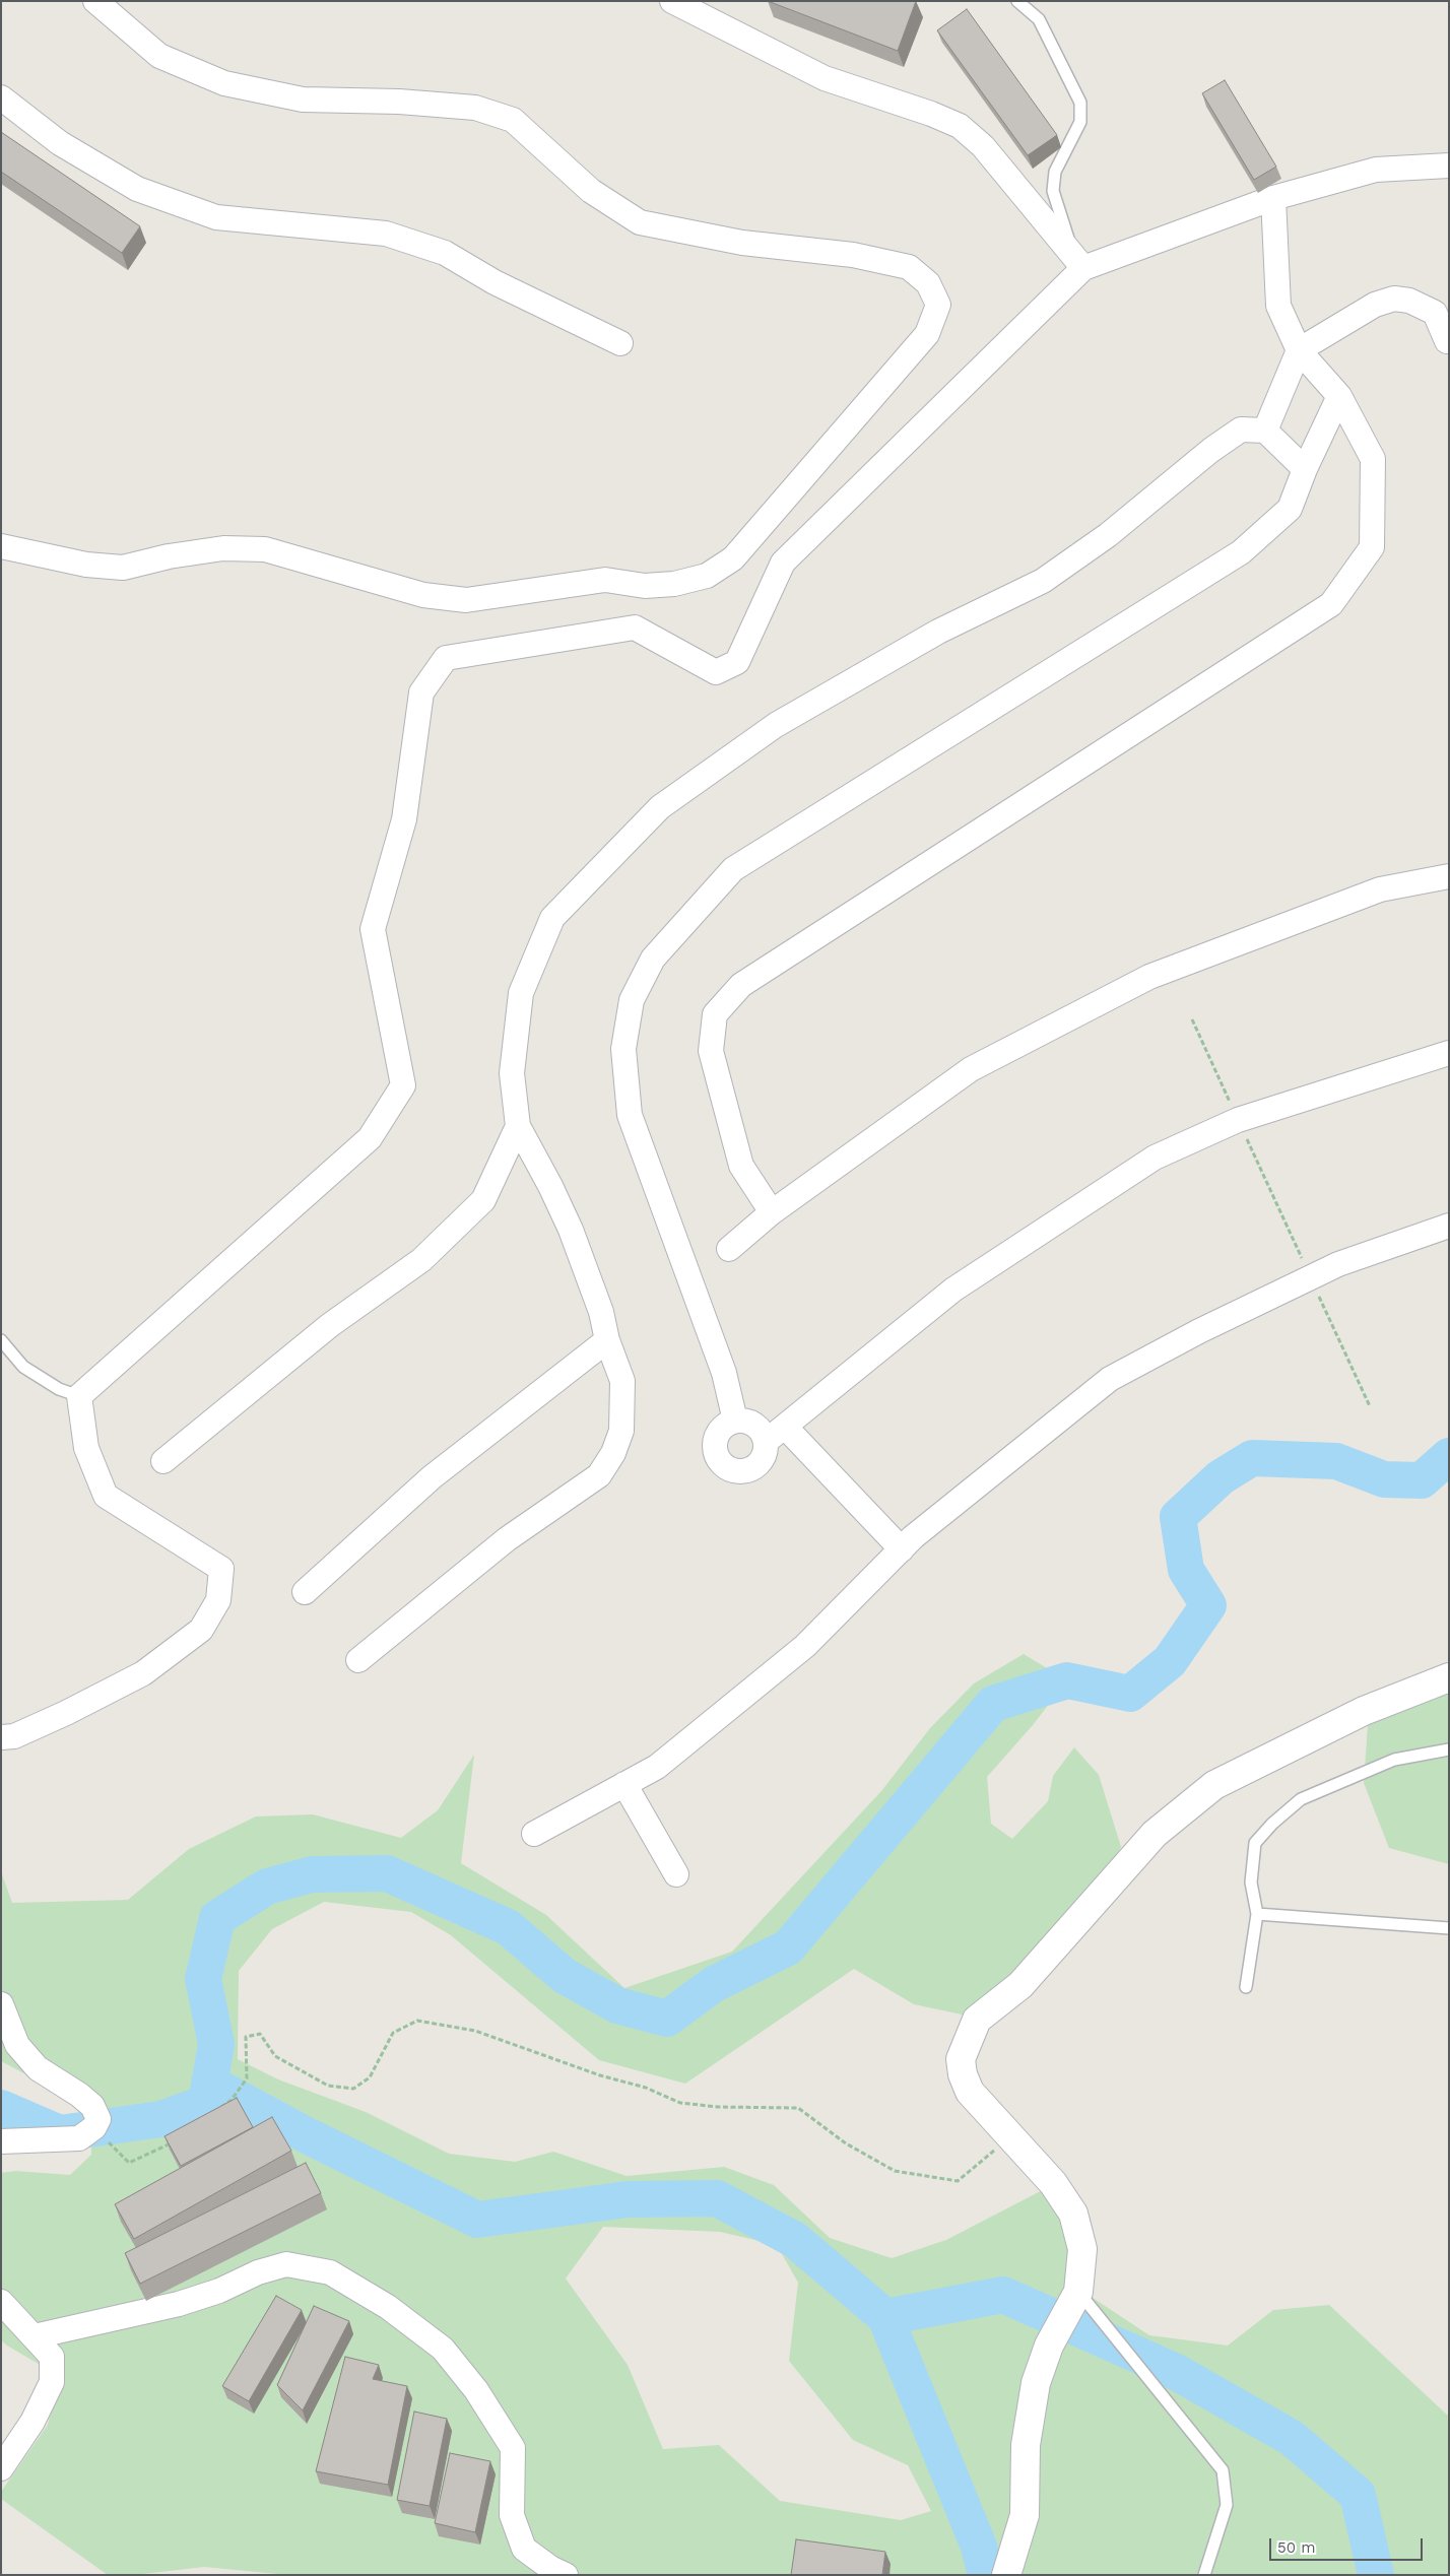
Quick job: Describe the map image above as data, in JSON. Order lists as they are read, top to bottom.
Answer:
{
  "scale_bar": "50 m"
}
